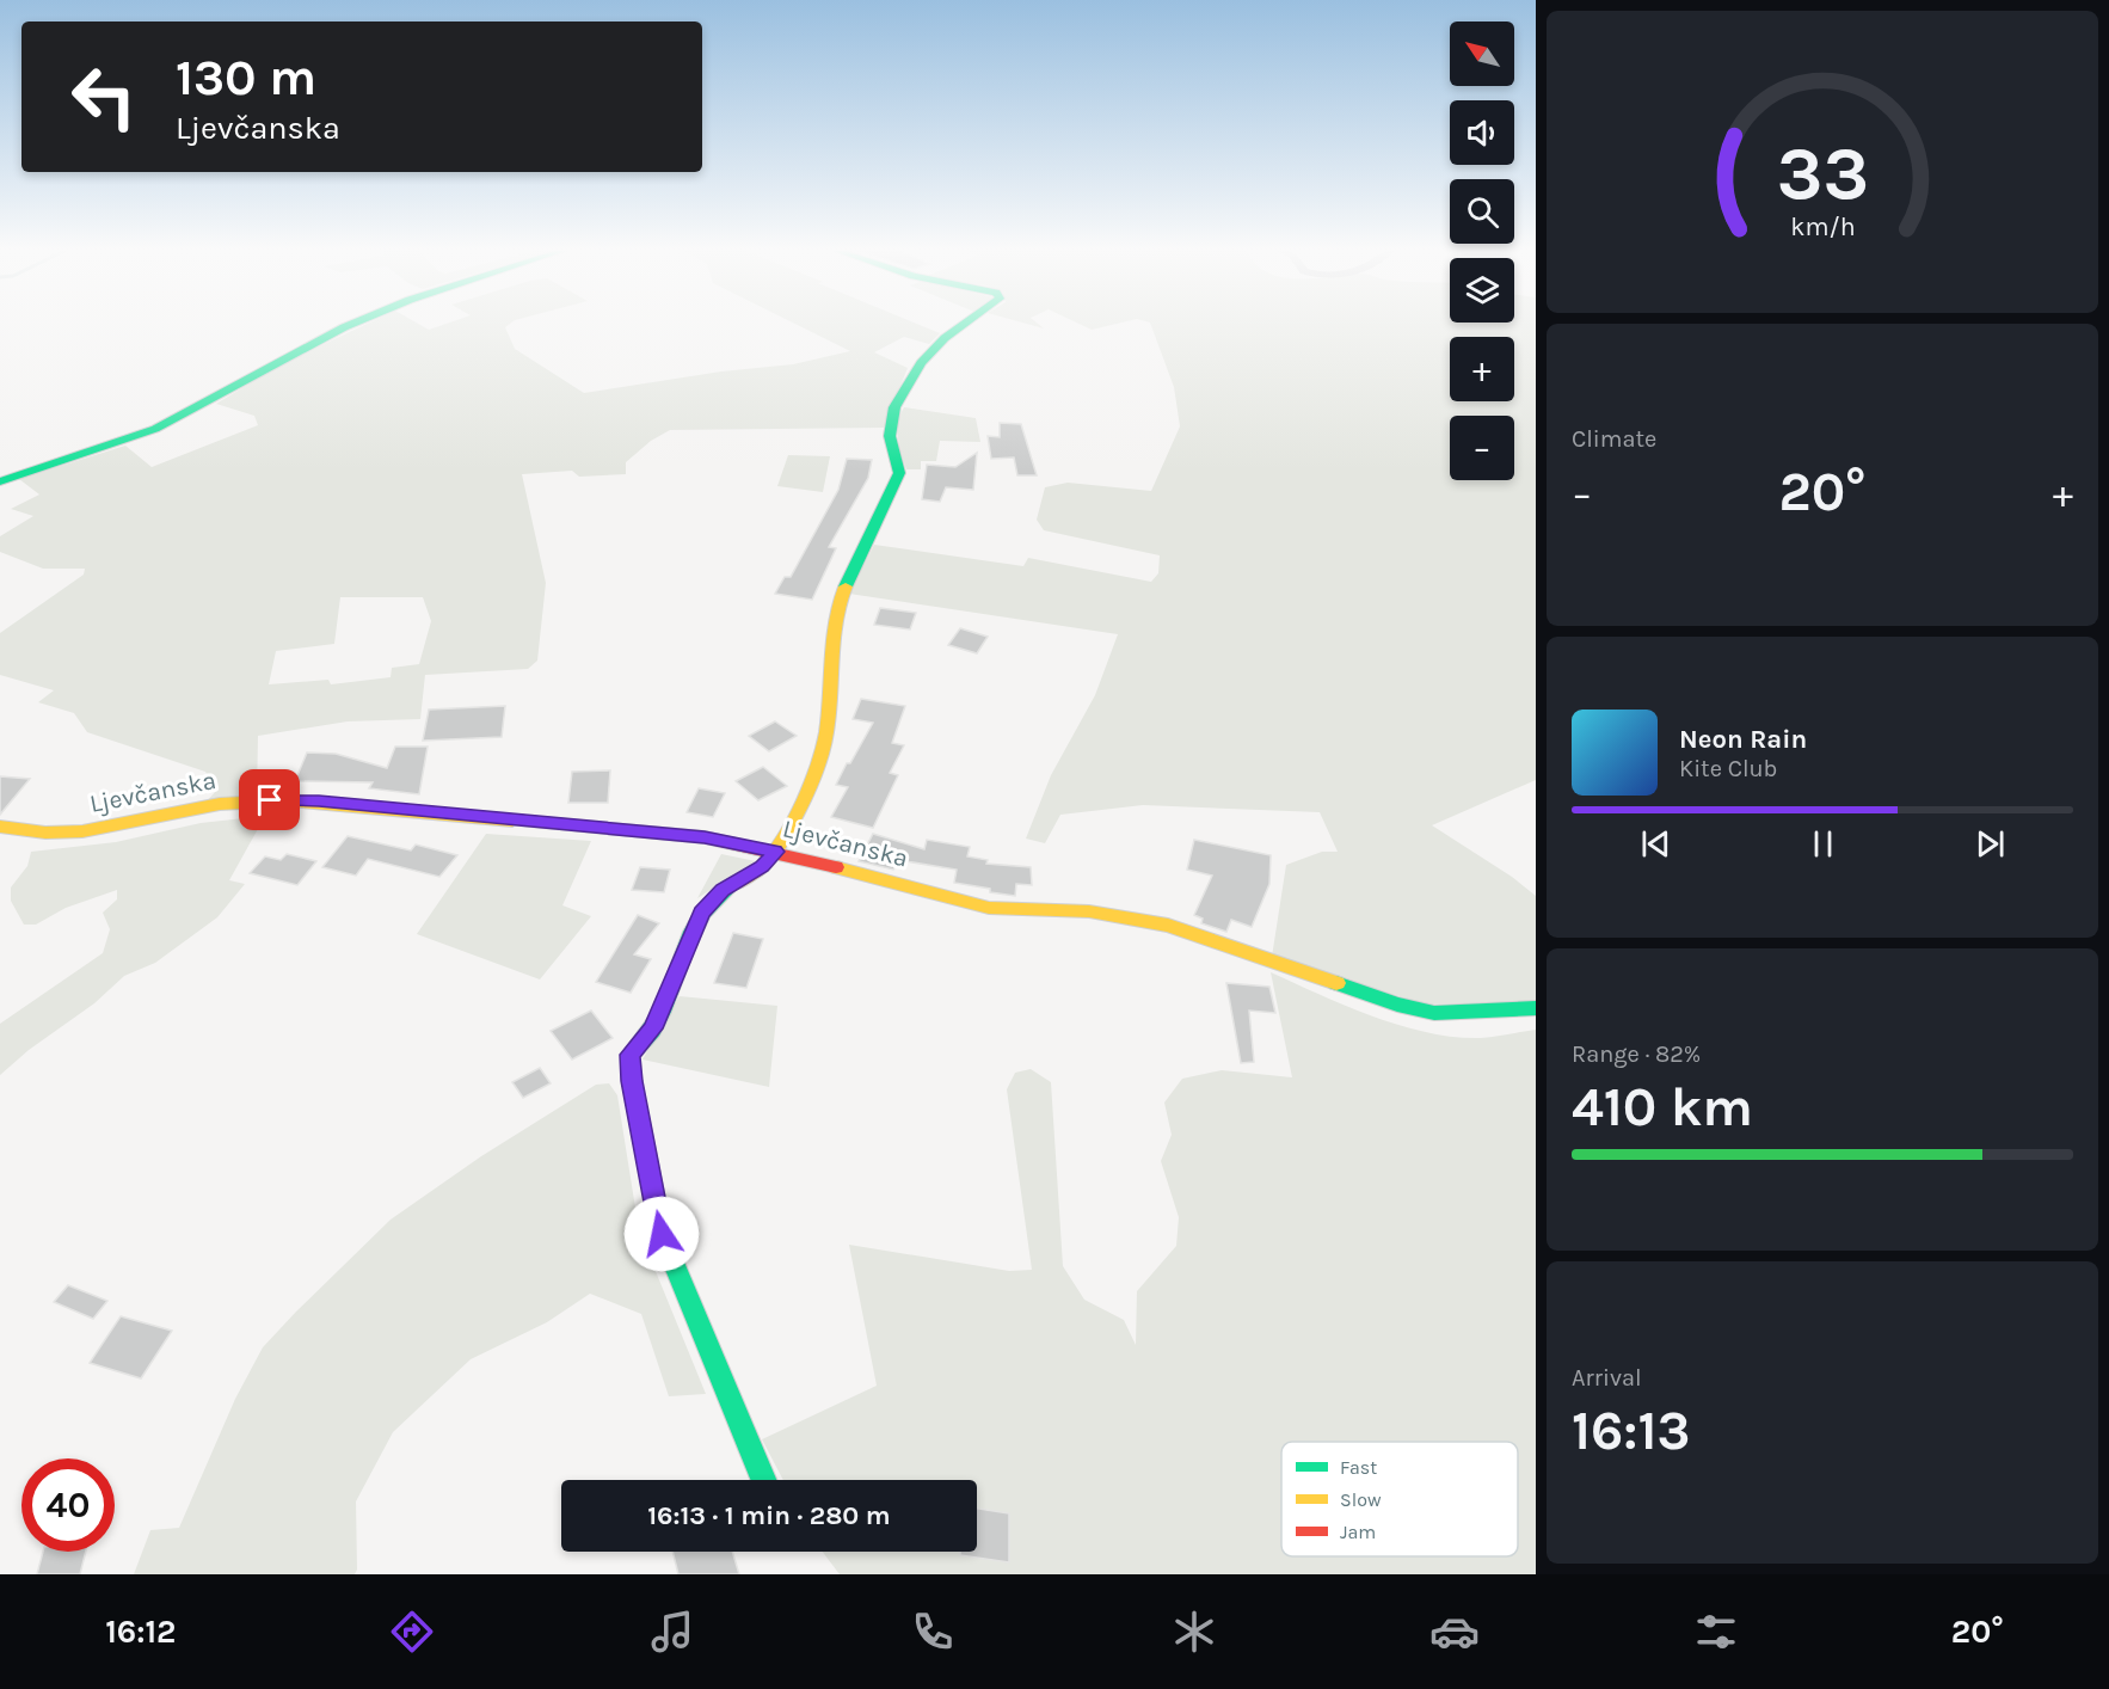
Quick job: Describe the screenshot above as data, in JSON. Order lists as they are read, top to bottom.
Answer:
{
  "streets": {
    "street": ["Ljevčanska"]
  },
  "legend": ["Fast", "Slow", "Jam"],
  "north": "top left",
  "page": {
    "map_buttons": ["+", "−"],
    "turn": ["130 m", "Ljevčanska"],
    "tile": [
      "Climate",
      ["Range · 82%", "410 km"],
      ["Arrival", "16:13"]
    ],
    "heat": ["−", "20°", "+"],
    "song": ["Neon Rain", "Kite Club"],
    "limit": "40",
    "trip": "16:13 · 1 min · 280 m",
    "tabs": ["16:12", "20°"],
    "gauge": ["33", "km/h"]
  }
}
